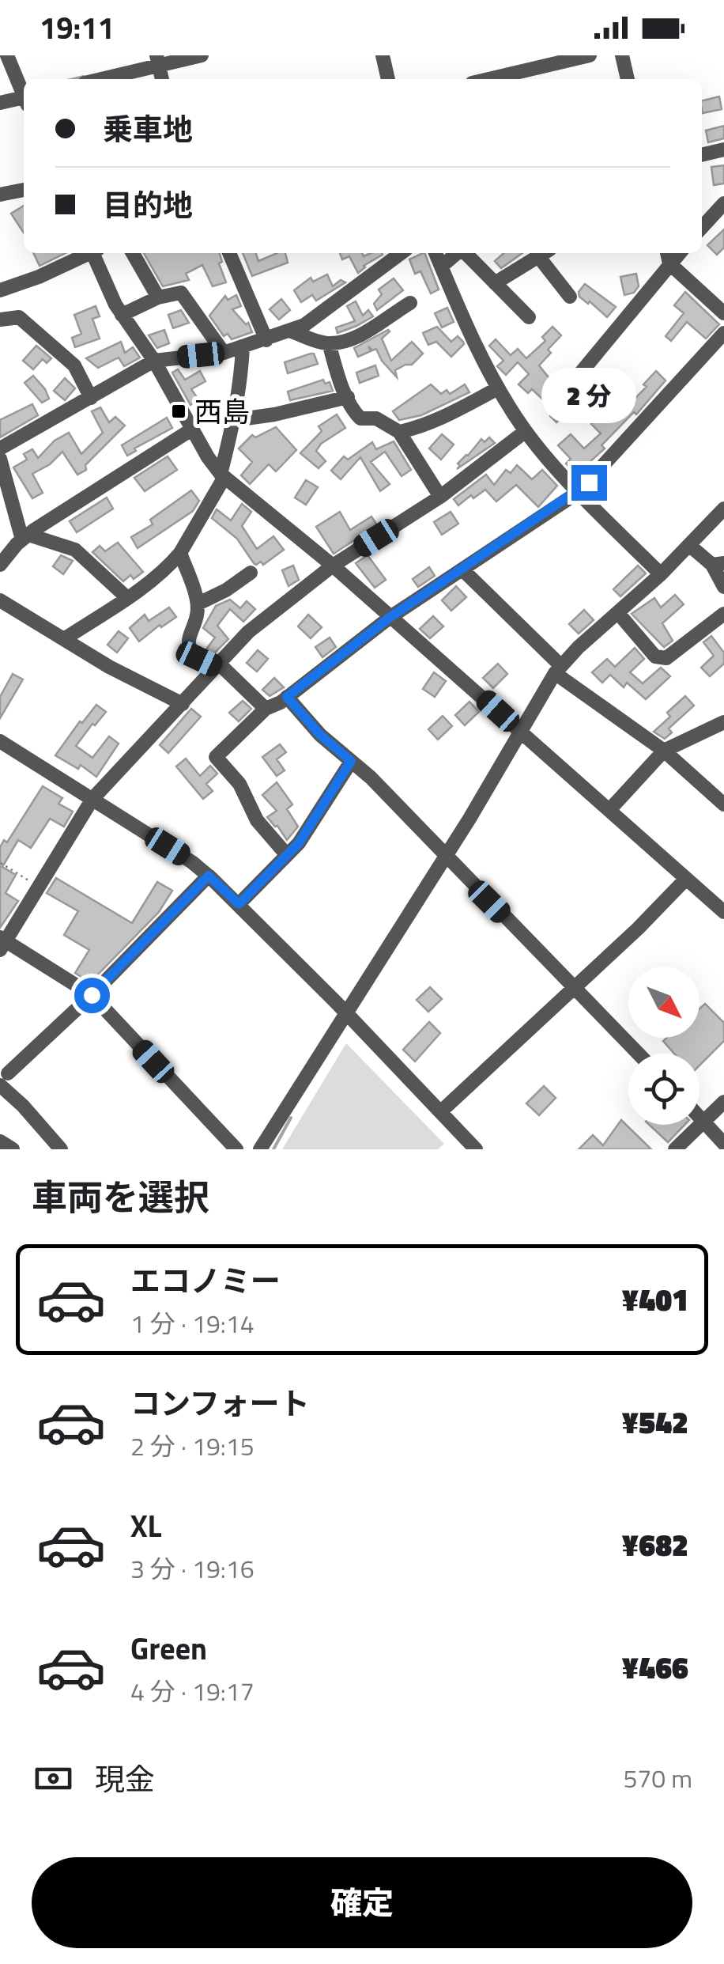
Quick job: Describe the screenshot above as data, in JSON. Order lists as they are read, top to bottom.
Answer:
{
  "places": {
    "transit": ["西島"]
  },
  "north": "bottom right",
  "page": {
    "status": "19:11",
    "banner": ["乗車地", "目的地"],
    "bubble": "2 分",
    "heading": "車両を選択",
    "list": [
      {
        "name": "エコノミー",
        "note": "1 分 · 19:14",
        "value": "¥401"
      },
      {
        "name": "コンフォート",
        "note": "2 分 · 19:15",
        "value": "¥542"
      },
      {
        "name": "XL",
        "note": "3 分 · 19:16",
        "value": "¥682"
      },
      {
        "name": "Green",
        "note": "4 分 · 19:17",
        "value": "¥466"
      }
    ],
    "pay": ["現金", "570 m"],
    "buttons": "確定"
  }
}
